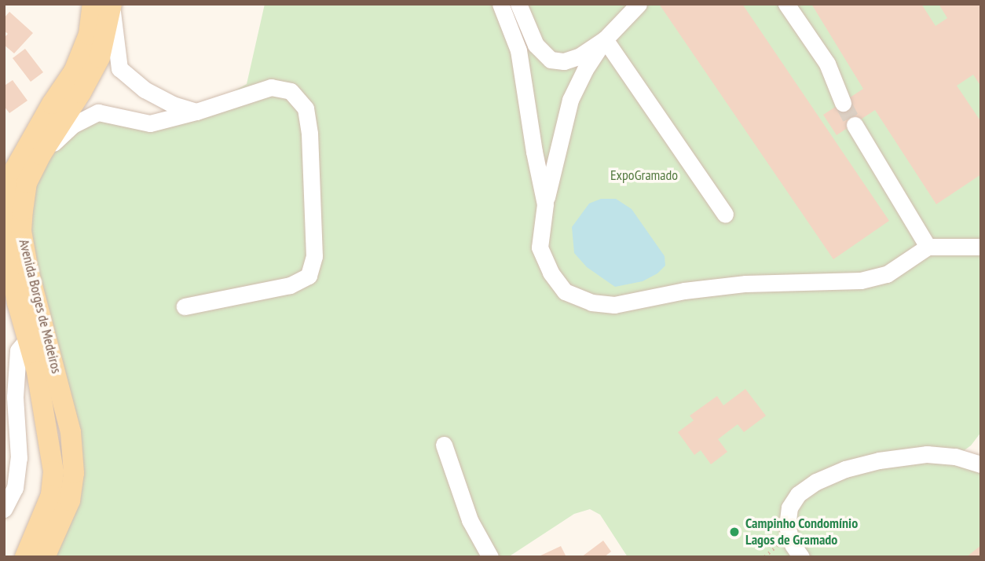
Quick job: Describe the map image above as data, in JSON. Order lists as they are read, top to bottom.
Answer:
{
  "streets": {
    "main road": ["Avenida Borges de Medeiros"]
  },
  "parks": ["ExpoGramado"],
  "places": ["Campinho Condomínio Lagos de Gramado"]
}
